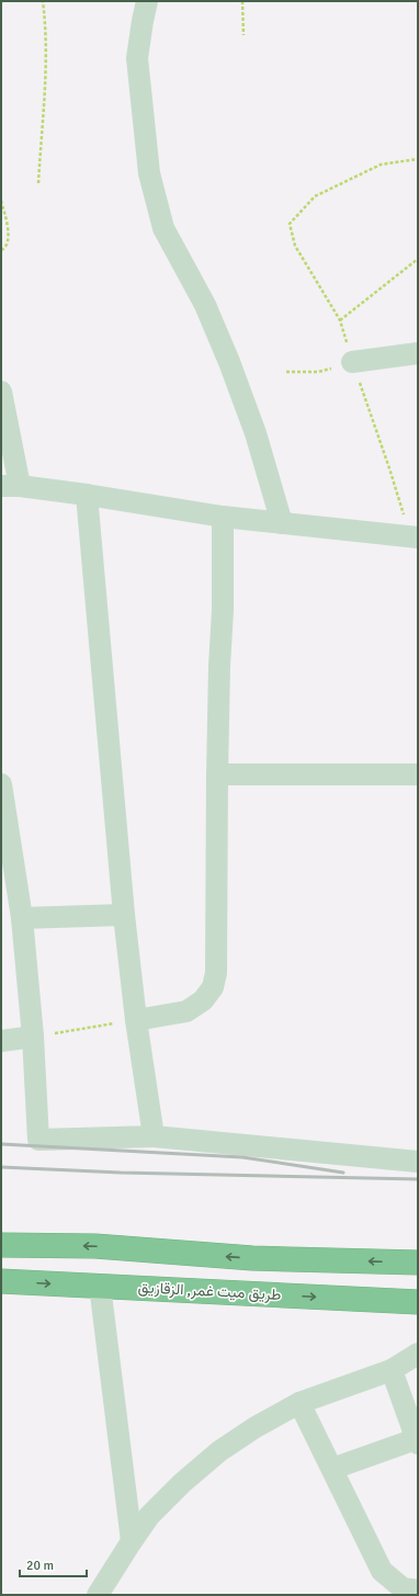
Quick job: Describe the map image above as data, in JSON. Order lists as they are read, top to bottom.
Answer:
{
  "streets": {
    "highway": ["طريق ميت غمر, الزقازيق"]
  },
  "scale_bar": "20 m"
}
